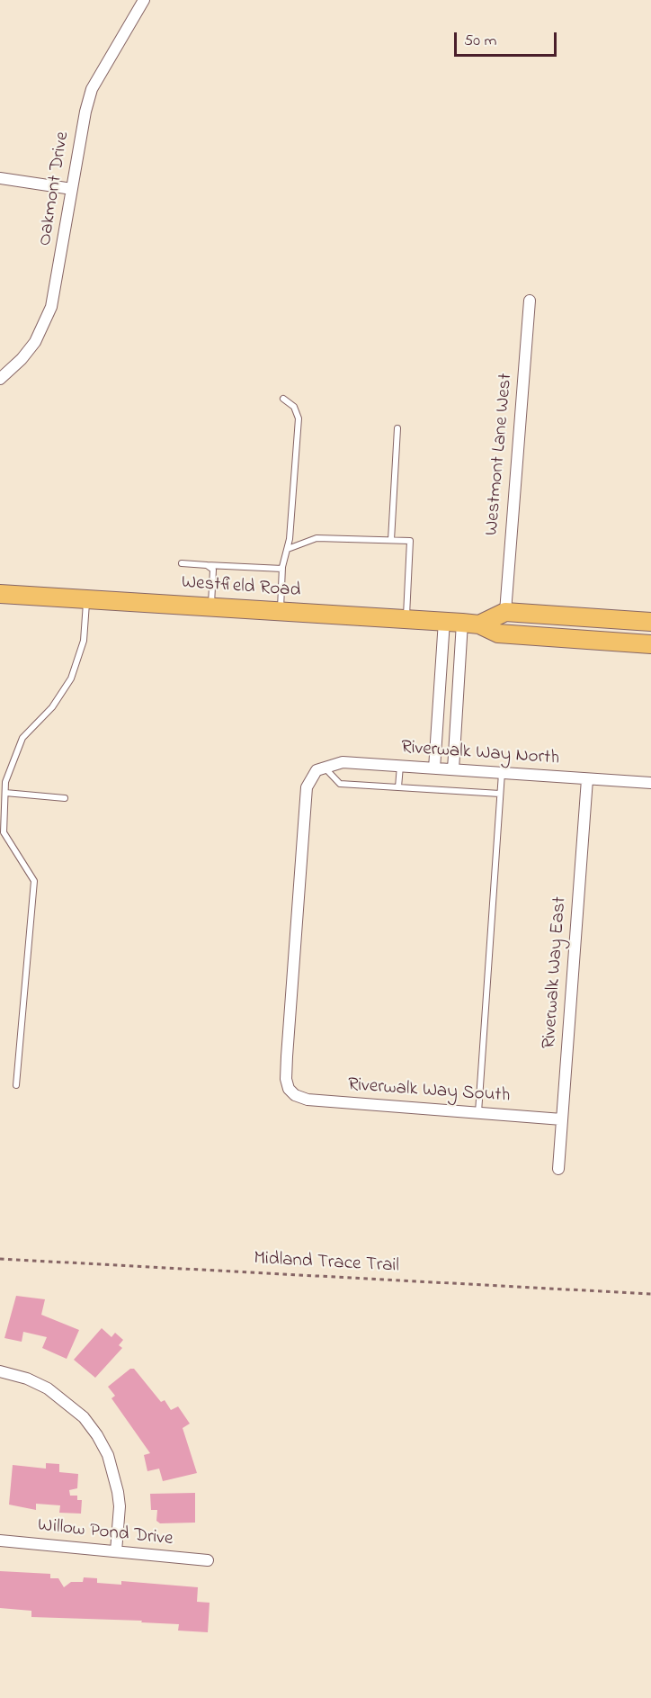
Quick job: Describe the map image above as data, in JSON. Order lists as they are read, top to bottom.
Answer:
{
  "streets": {
    "main road": ["Westfield Road"],
    "street": [
      "Oakmont Drive",
      "Westmont Lane West",
      "Riverwalk Way North",
      "Riverwalk Way East",
      "Riverwalk Way South",
      "Willow Pond Drive"
    ],
    "path": ["Midland Trace Trail"]
  },
  "crossings": [
    ["Riverwalk Way North", "Riverwalk Way East"],
    ["Riverwalk Way North", "Riverwalk Way South"],
    ["Riverwalk Way East", "Riverwalk Way South"]
  ],
  "scale_bar": "50 m"
}
